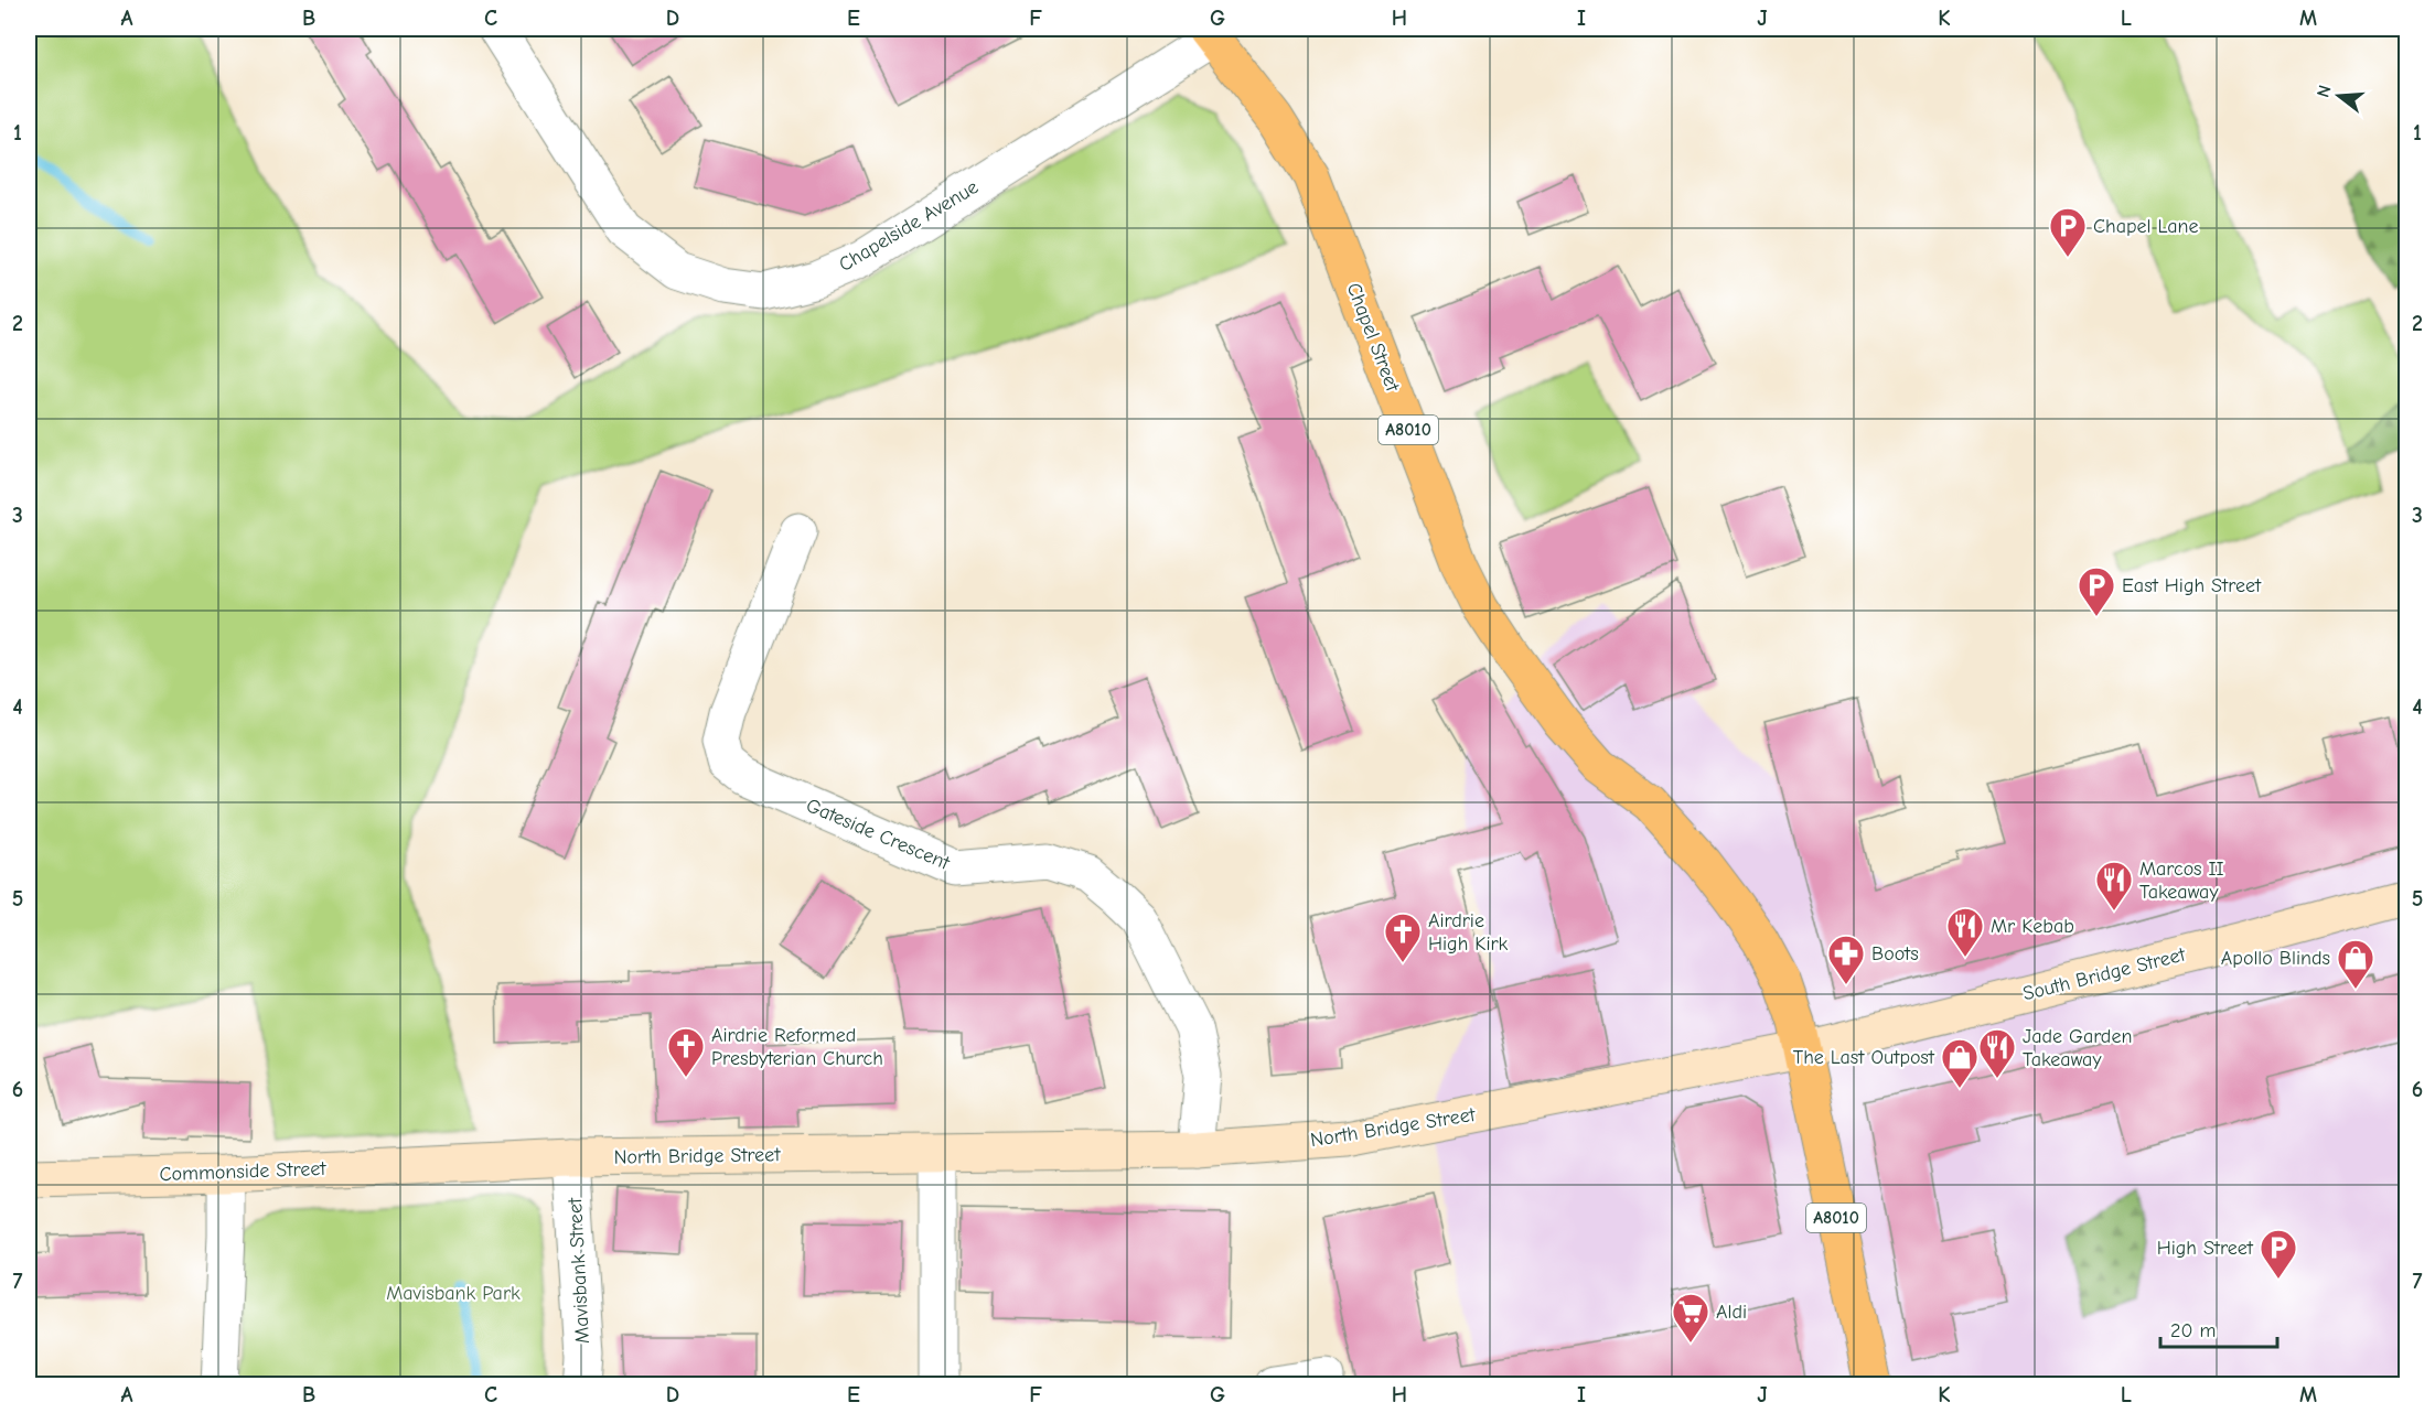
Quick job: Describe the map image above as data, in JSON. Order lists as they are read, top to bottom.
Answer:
{
  "streets": {
    "main road": [
      "Chapel Street",
      "A8010",
      "South Bridge Street",
      "North Bridge Street",
      "Commonside Street"
    ],
    "street": ["Chapelside Avenue", "Gateside Crescent", "Mavisbank Street"]
  },
  "crossings": [
    ["Chapelside Avenue", "Chapel Street"],
    ["Chapel Street", "A8010"],
    ["Chapel Street", "South Bridge Street"],
    ["Chapel Street", "North Bridge Street"],
    ["A8010", "South Bridge Street"],
    ["A8010", "North Bridge Street"],
    ["Gateside Crescent", "North Bridge Street"],
    ["South Bridge Street", "North Bridge Street"],
    ["North Bridge Street", "Commonside Street"],
    ["North Bridge Street", "Mavisbank Street"]
  ],
  "parks": ["Mavisbank Park"],
  "places": {
    "parking": ["Chapel Lane", "East High Street", "High Street"],
    "restaurant": ["Marcos II Takeaway", "Mr Kebab", "Jade Garden Takeaway"],
    "church": ["Airdrie High Kirk", "Airdrie Reformed Presbyterian Church"],
    "pharmacy": ["Boots"],
    "shop": ["Apollo Blinds", "The Last Outpost"],
    "supermarket": ["Aldi"]
  },
  "scale_bar": "20 m",
  "north": "left",
  "grid": {
    "columns": [
      "A",
      "B",
      "C",
      "D",
      "E",
      "F",
      "G",
      "H",
      "I",
      "J",
      "K",
      "L",
      "M"
    ],
    "rows": [
      "1",
      "2",
      "3",
      "4",
      "5",
      "6",
      "7"
    ]
  }
}
